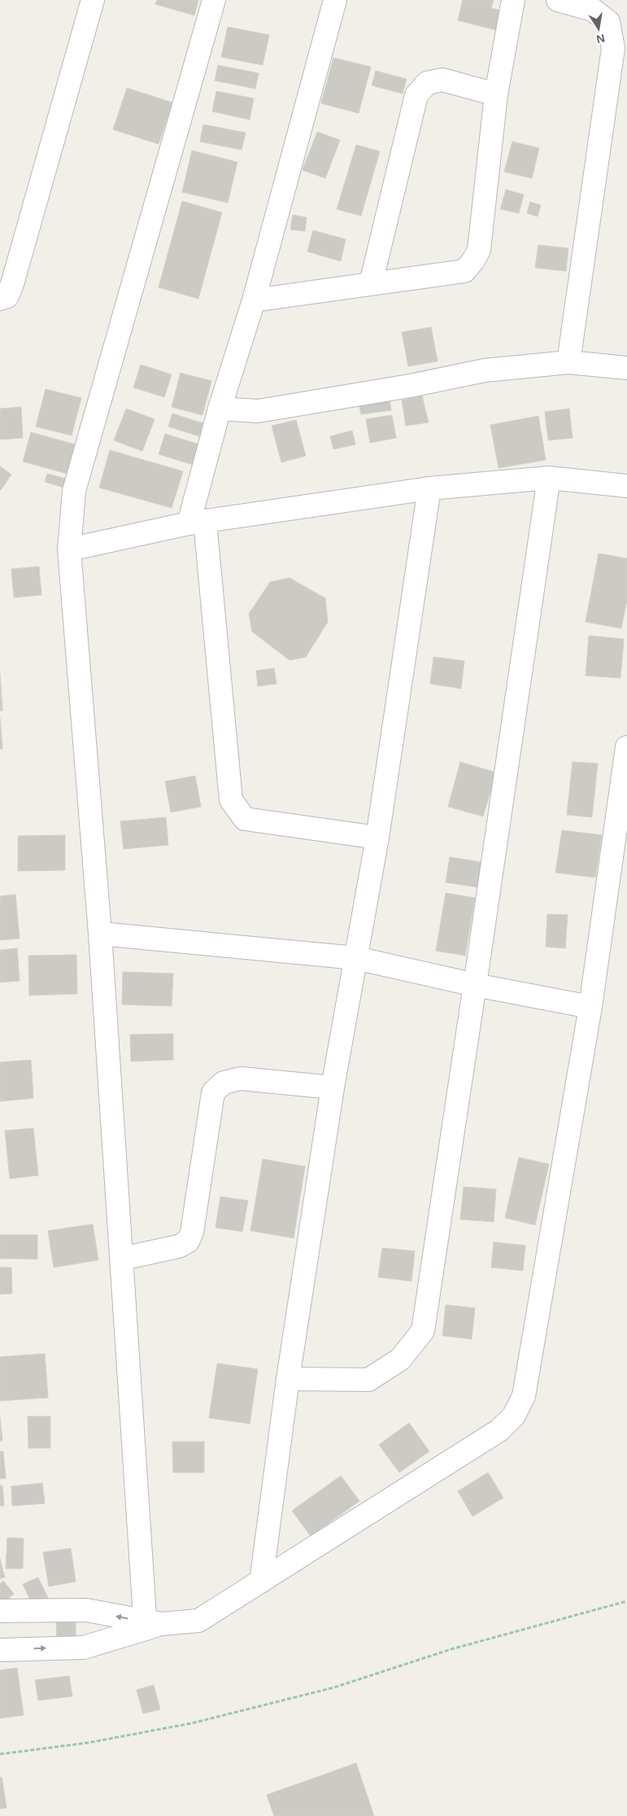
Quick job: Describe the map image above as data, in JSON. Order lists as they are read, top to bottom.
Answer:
{
  "north": "bottom"
}
